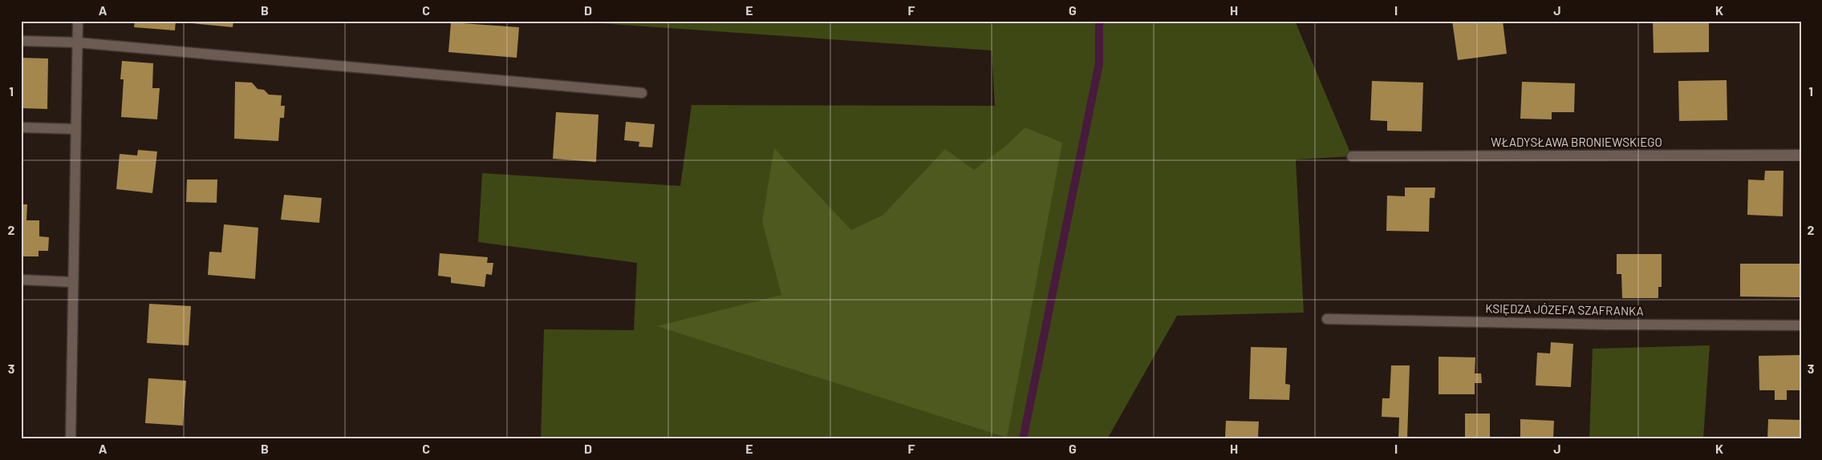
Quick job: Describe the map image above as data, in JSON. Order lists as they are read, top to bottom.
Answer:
{
  "streets": {
    "street": ["WŁADYSŁAWA BRONIEWSKIEGO", "KSIĘDZA JÓZEFA SZAFRANKA"]
  },
  "grid": {
    "columns": [
      "A",
      "B",
      "C",
      "D",
      "E",
      "F",
      "G",
      "H",
      "I",
      "J",
      "K"
    ],
    "rows": ["1", "2", "3"]
  }
}
